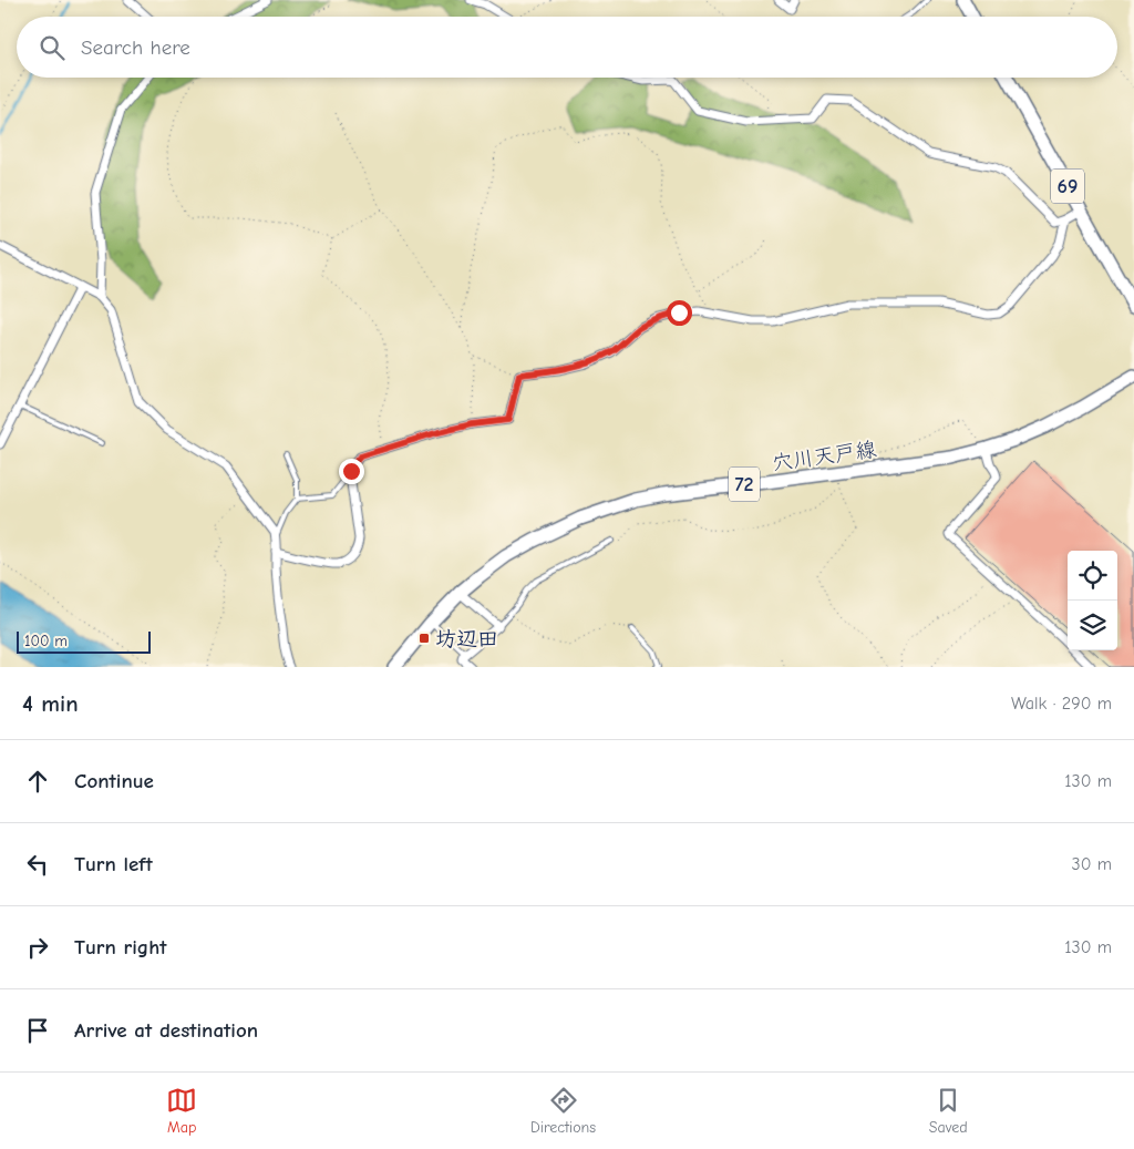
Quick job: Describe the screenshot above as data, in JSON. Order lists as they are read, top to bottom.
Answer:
{
  "streets": {
    "main road": ["69", "穴川天戸線", "72"]
  },
  "places": {
    "transit": ["坊辺田"]
  },
  "scale_bar": "100 m",
  "page": {
    "search": "Search here",
    "scale": "100 m",
    "heading": ["4 min", "Walk · 290 m"],
    "list": [
      ["Continue", "130 m"],
      ["Turn left", "30 m"],
      ["Turn right", "130 m"],
      "Arrive at destination"
    ],
    "nav": ["Map", "Directions", "Saved"]
  }
}
